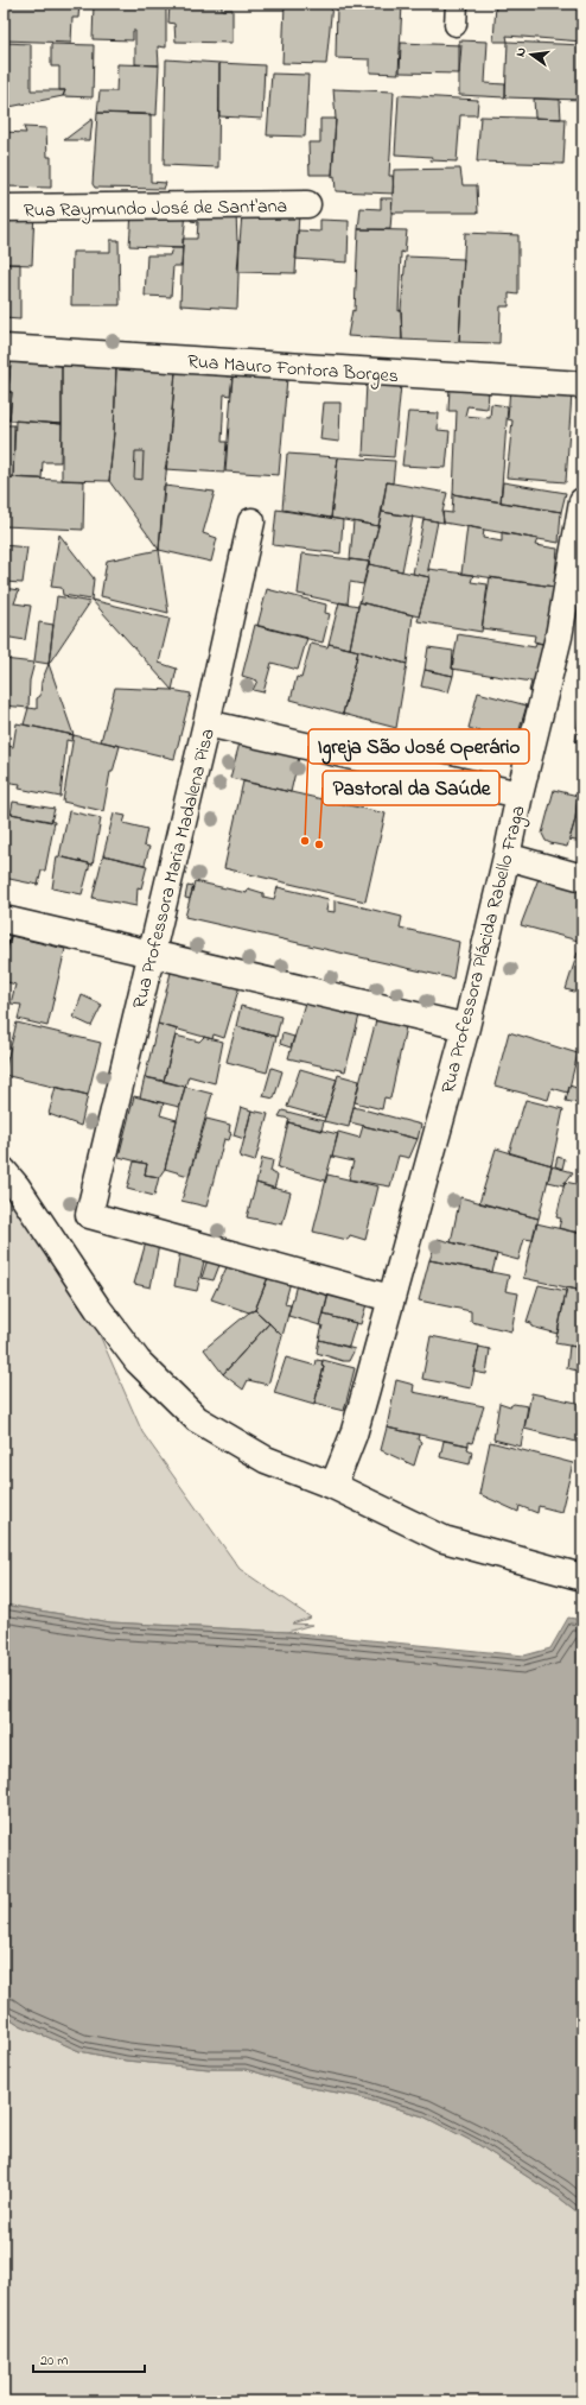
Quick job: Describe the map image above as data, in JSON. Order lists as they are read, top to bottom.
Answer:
{
  "streets": {
    "street": [
      "Rua Raymundo José de Sant'ana",
      "Rua Mauro Fontora Borges",
      "Rua Professora Maria Madalena Pisa",
      "Rua Professora Plácida Rabello Fraga"
    ]
  },
  "crossings": [
    ["Rua Professora Maria Madalena Pisa", "Rua Professora Plácida Rabello Fraga"]
  ],
  "places": ["Igreja São José Operário", "Pastoral da Saúde"],
  "scale_bar": "20 m",
  "north": "left"
}
